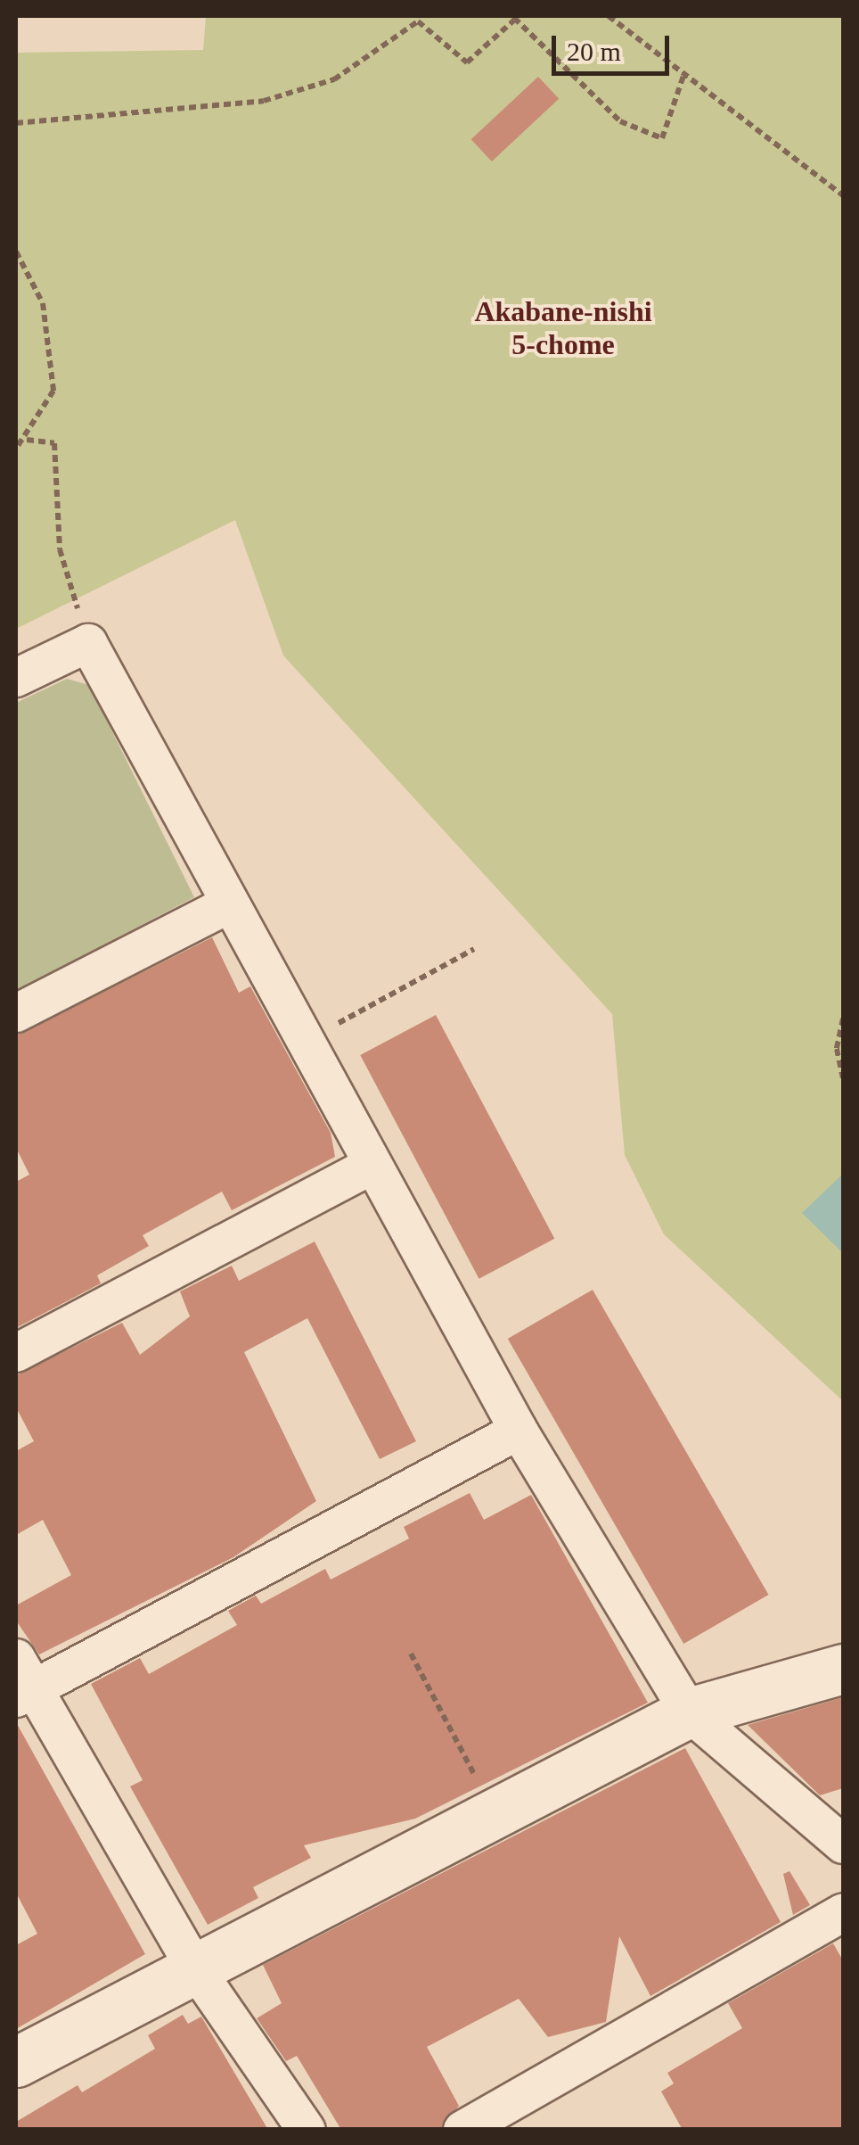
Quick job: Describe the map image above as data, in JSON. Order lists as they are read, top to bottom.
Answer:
{
  "districts": ["Akabane-nishi 5-chome"],
  "scale_bar": "20 m"
}
